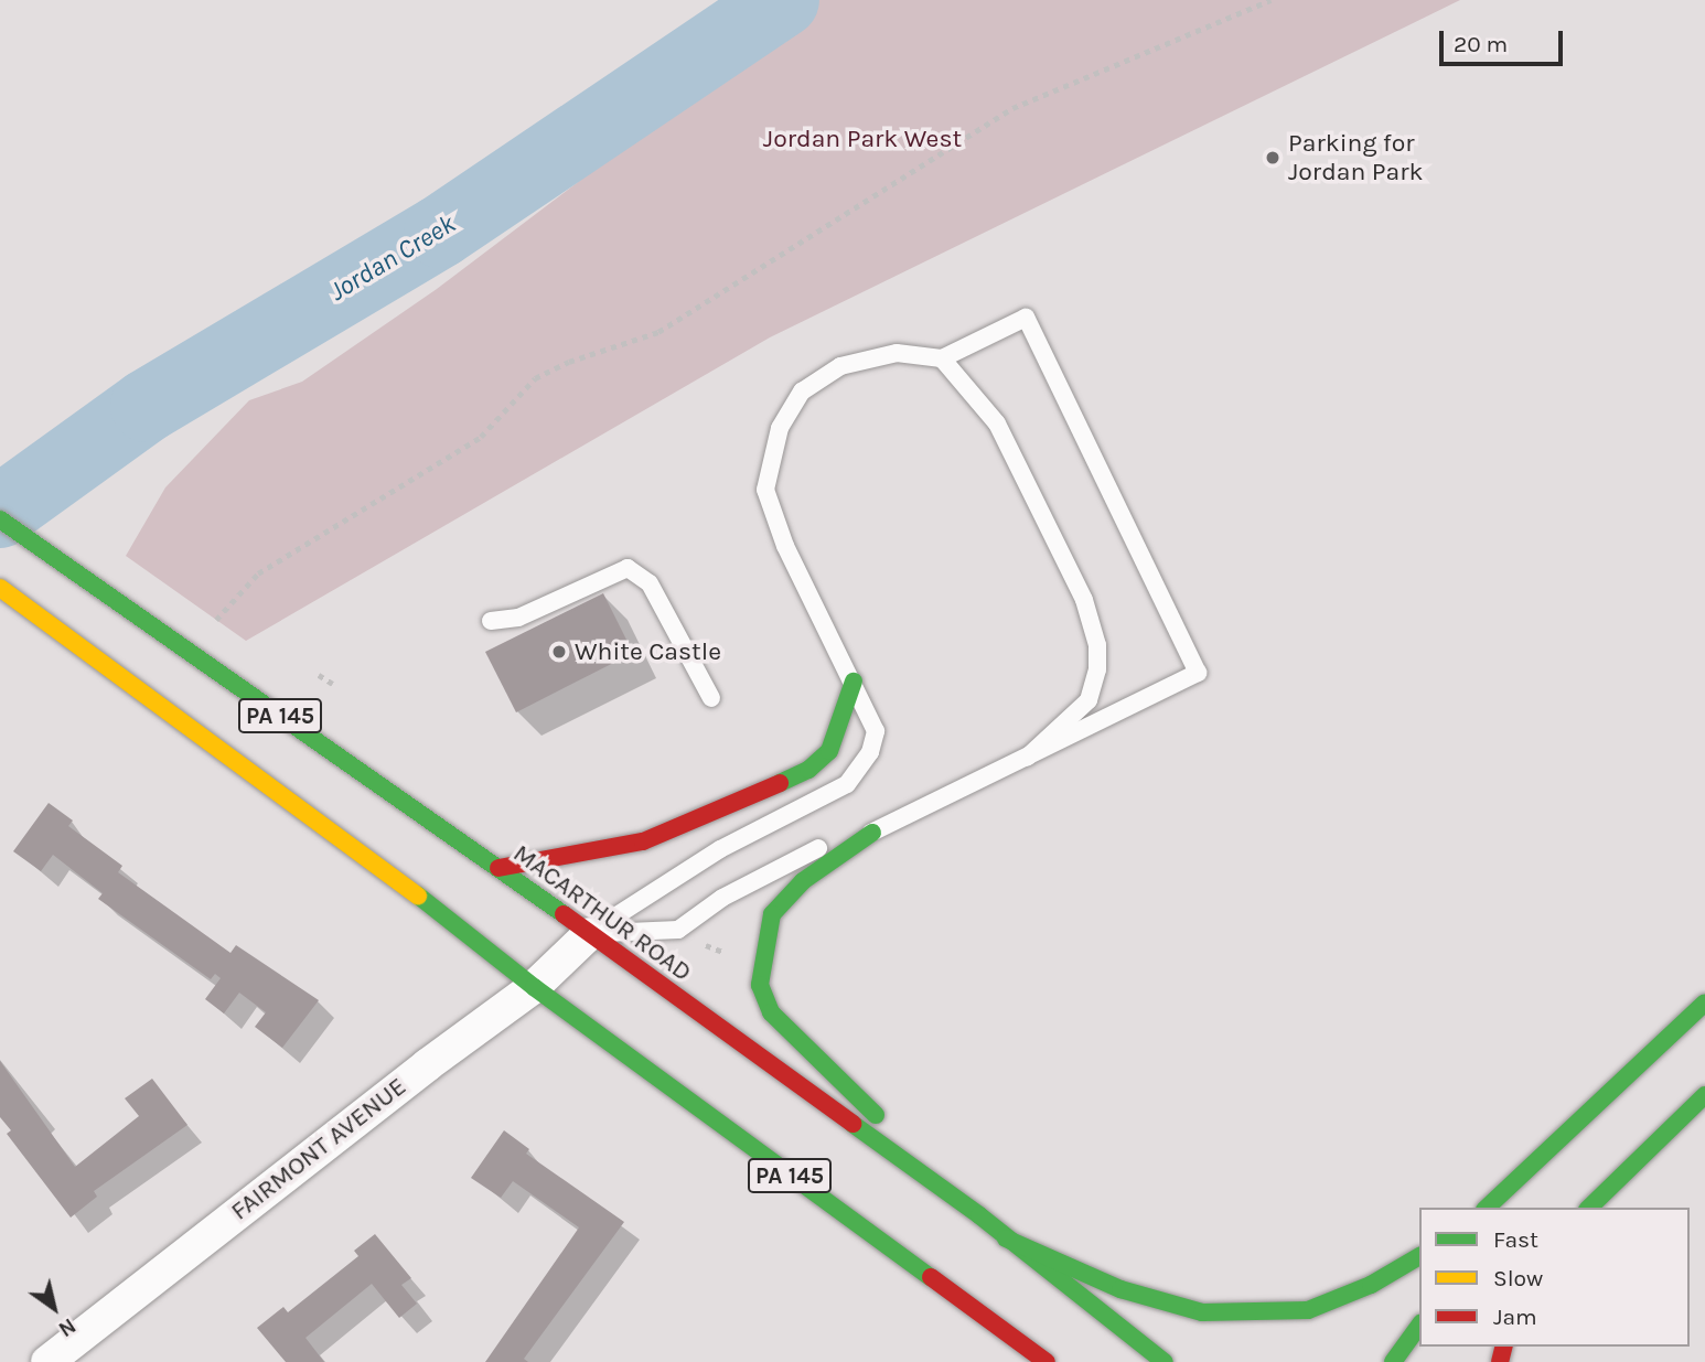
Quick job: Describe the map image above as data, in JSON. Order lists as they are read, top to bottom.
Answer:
{
  "streets": {
    "main road": ["PA 145", "MACARTHUR ROAD"],
    "street": ["FAIRMONT AVENUE"]
  },
  "crossings": [
    ["PA 145", "FAIRMONT AVENUE"],
    ["MACARTHUR ROAD", "FAIRMONT AVENUE"]
  ],
  "water": ["Jordan Creek"],
  "parks": ["Jordan Park West"],
  "places": ["Parking for Jordan Park", "White Castle"],
  "legend": ["Fast", "Slow", "Jam"],
  "scale_bar": "20 m",
  "north": "bottom right"
}
